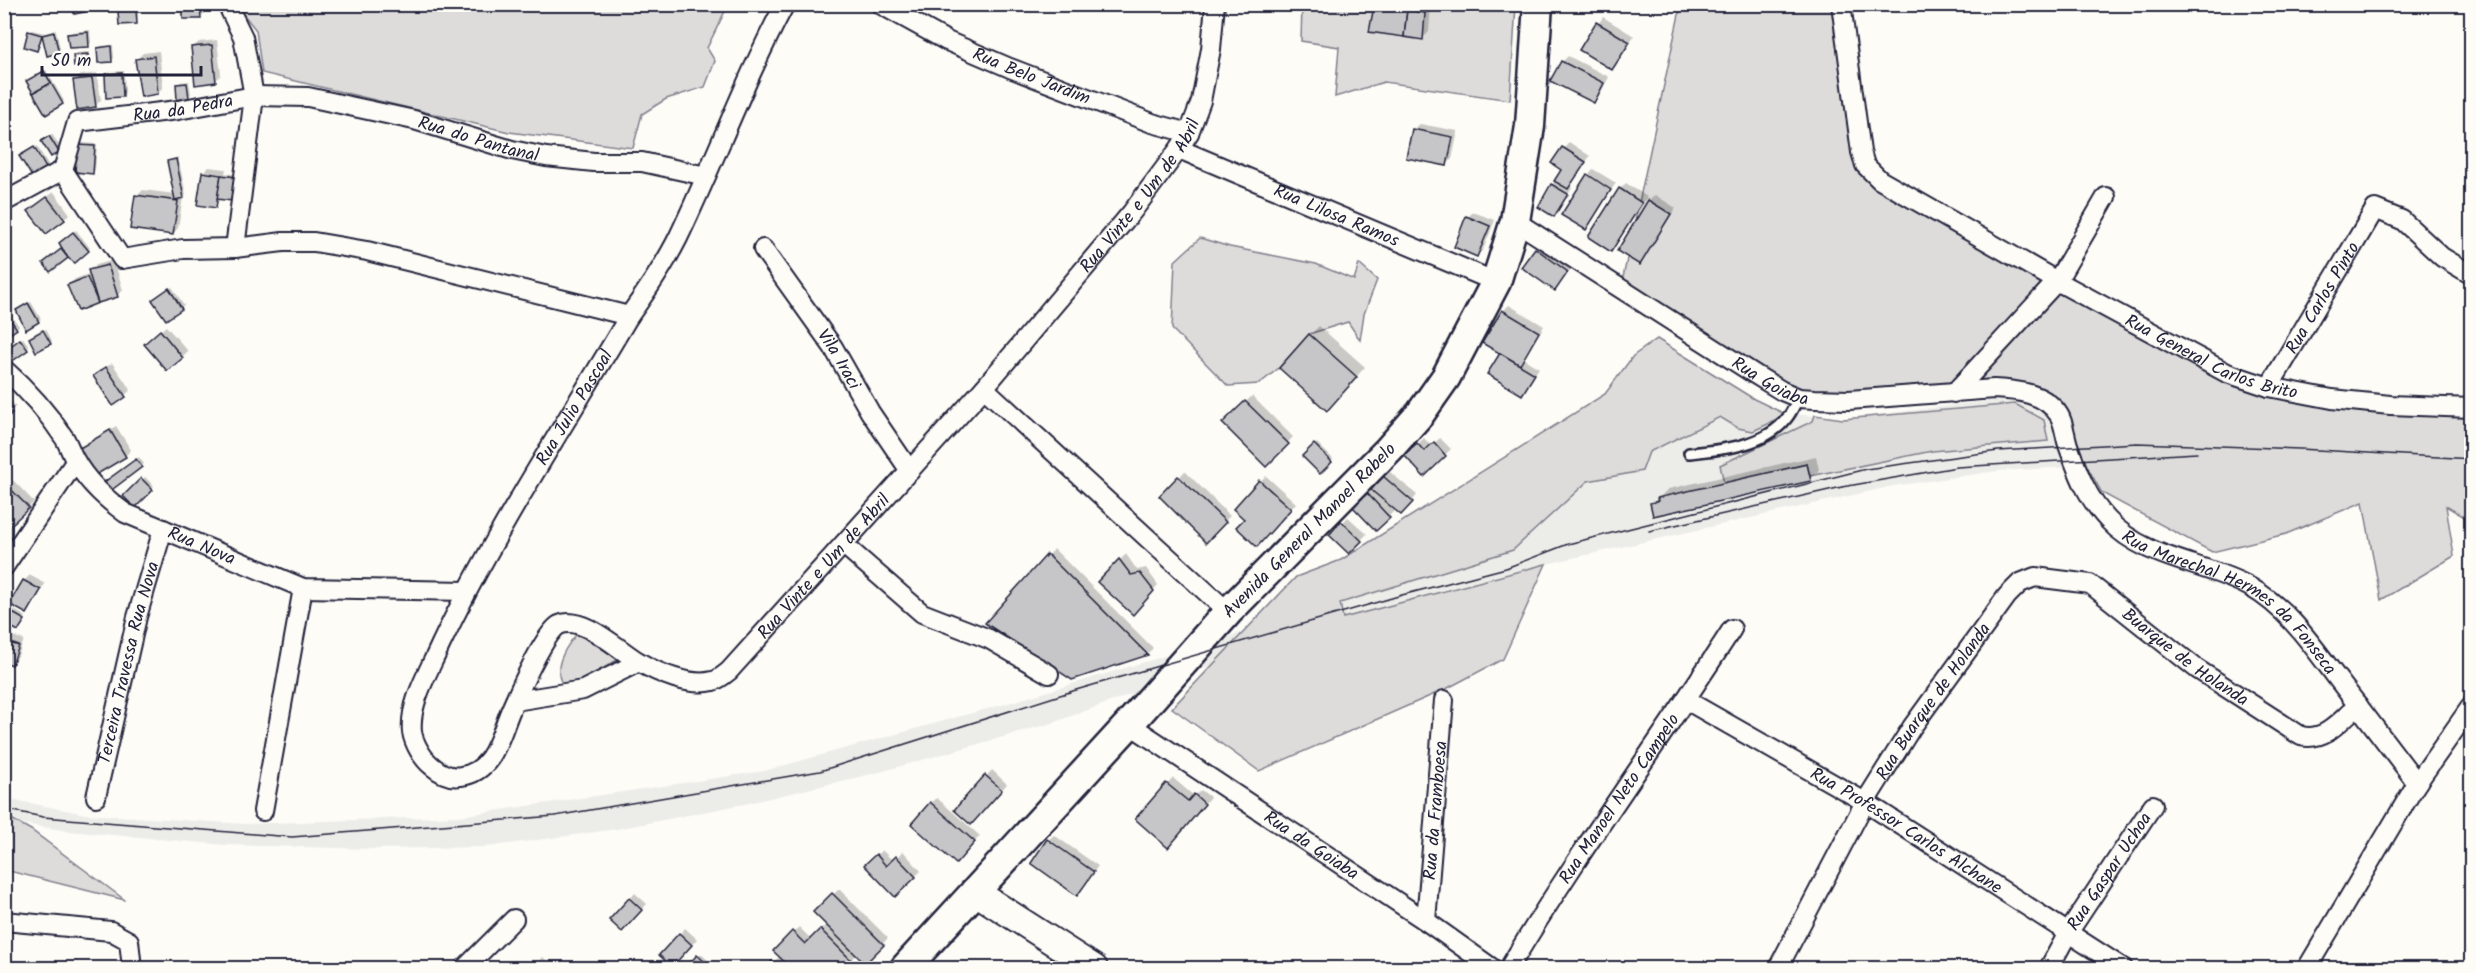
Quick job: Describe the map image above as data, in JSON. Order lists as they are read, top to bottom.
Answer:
{
  "streets": {
    "main road": ["Avenida General Manoel Rabelo"],
    "street": [
      "Rua Belo Jardim",
      "Rua da Pedra",
      "Rua do Pantanal",
      "Rua Vinte e Um de Abril",
      "Rua Lilosa Ramos",
      "Rua Carlos Pinto",
      "Rua General Carlos Brito",
      "Vila Iraci",
      "Rua Goiaba",
      "Rua Julio Pascoal",
      "Rua Nova",
      "Rua Marechal Hermes da Fonseca",
      "Buarque de Holanda",
      "Terceira Travessa Rua Nova",
      "Rua Buarque de Holanda",
      "Rua Manoel Neto Campelo",
      "Rua da Framboesa",
      "Rua Professor Carlos Alchane",
      "Rua da Goiaba",
      "Rua Gaspar Uchoa"
    ]
  },
  "crossings": [
    ["Rua Belo Jardim", "Rua Vinte e Um de Abril"],
    ["Rua da Pedra", "Rua do Pantanal"],
    ["Rua do Pantanal", "Rua Julio Pascoal"],
    ["Rua Vinte e Um de Abril", "Rua Lilosa Ramos"],
    ["Rua Vinte e Um de Abril", "Vila Iraci"],
    ["Rua Vinte e Um de Abril", "Rua Julio Pascoal"],
    ["Rua Lilosa Ramos", "Avenida General Manoel Rabelo"],
    ["Rua Carlos Pinto", "Rua General Carlos Brito"],
    ["Rua Goiaba", "Avenida General Manoel Rabelo"],
    ["Rua Goiaba", "Rua Marechal Hermes da Fonseca"],
    ["Rua Julio Pascoal", "Rua Nova"],
    ["Avenida General Manoel Rabelo", "Rua da Goiaba"],
    ["Rua Nova", "Terceira Travessa Rua Nova"],
    ["Rua Marechal Hermes da Fonseca", "Buarque de Holanda"],
    ["Buarque de Holanda", "Rua Buarque de Holanda"],
    ["Rua Buarque de Holanda", "Rua Professor Carlos Alchane"],
    ["Rua Manoel Neto Campelo", "Rua Professor Carlos Alchane"],
    ["Rua da Framboesa", "Rua da Goiaba"],
    ["Rua Professor Carlos Alchane", "Rua Gaspar Uchoa"]
  ],
  "scale_bar": "50 m"
}
